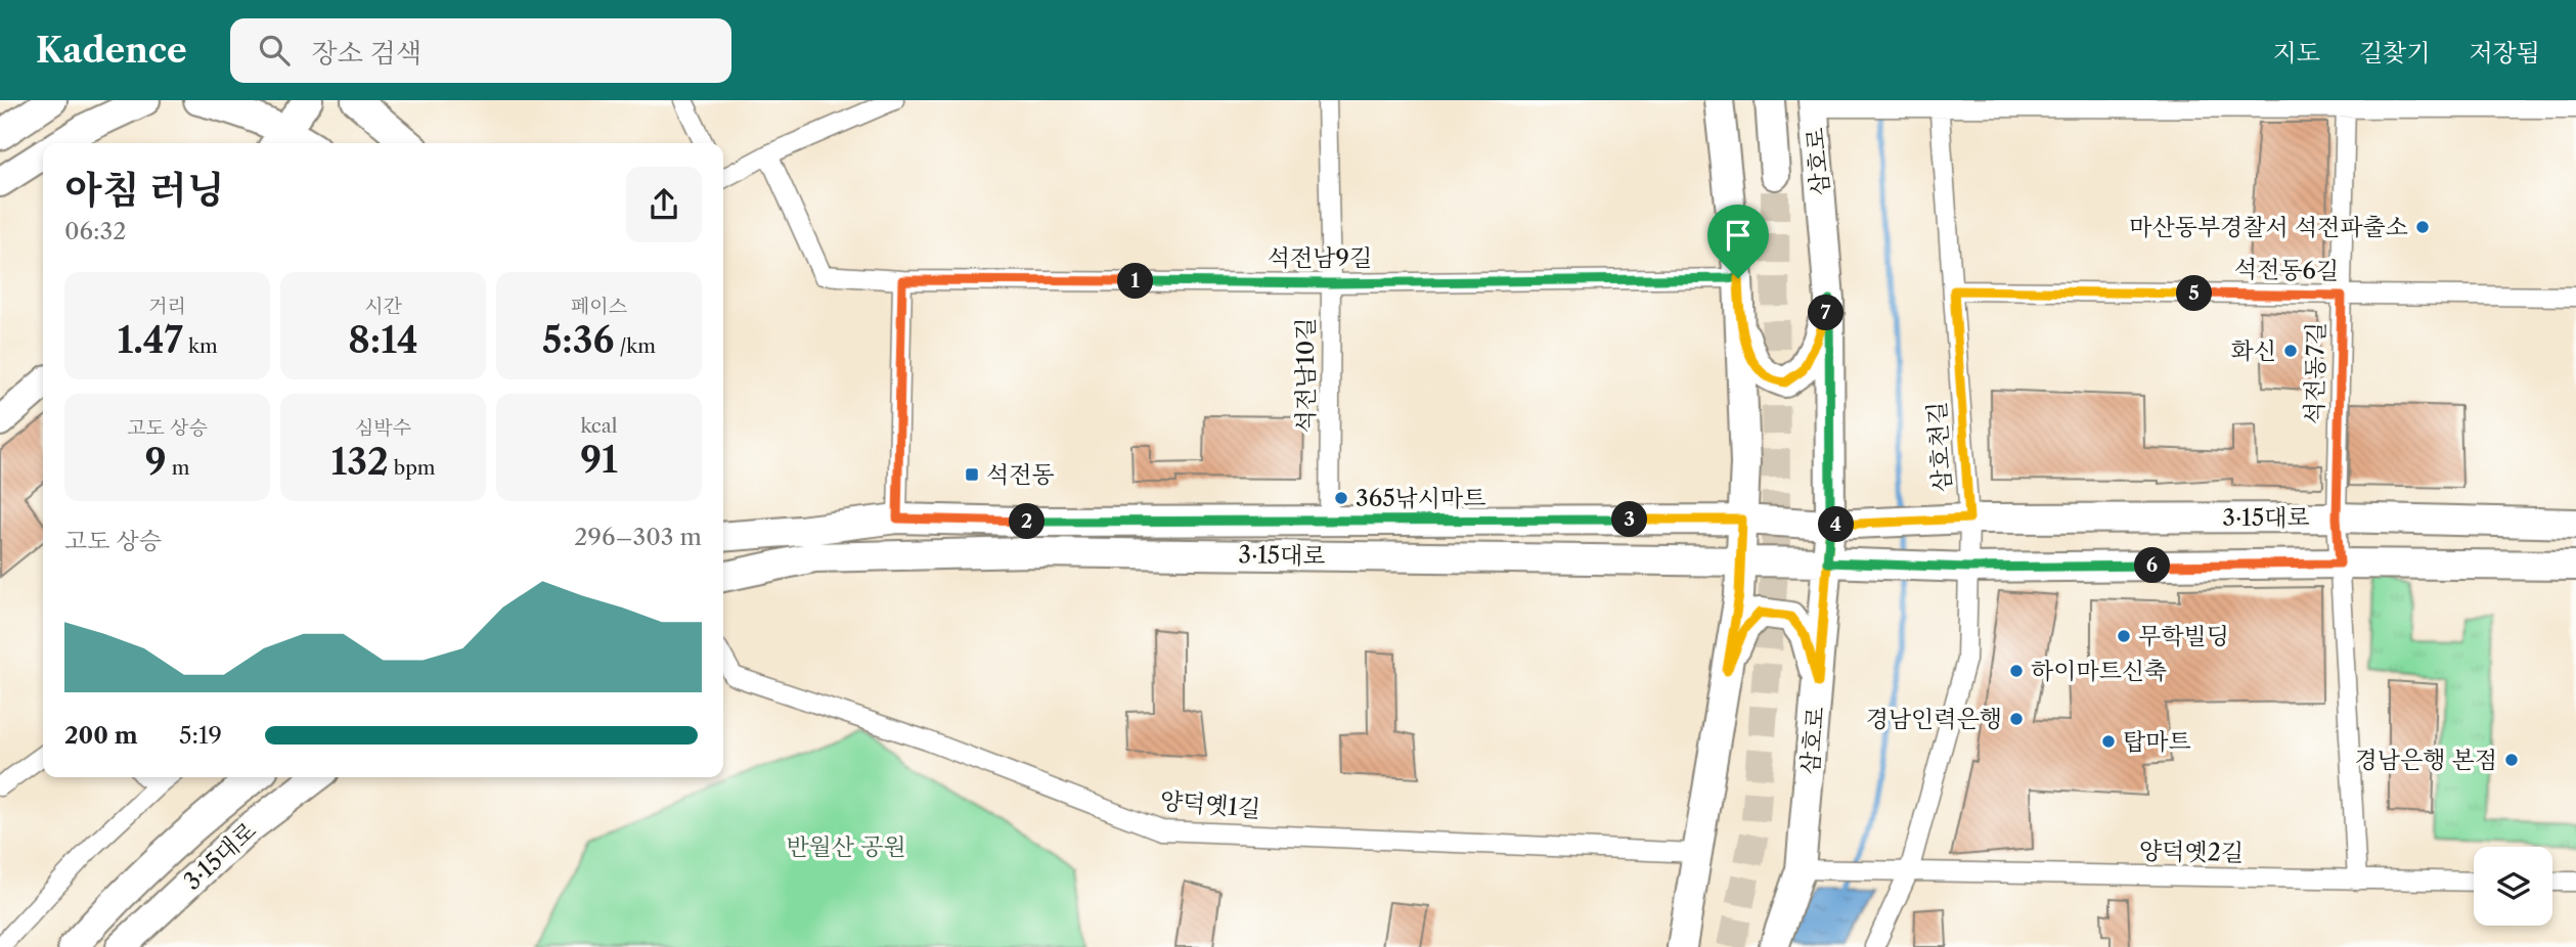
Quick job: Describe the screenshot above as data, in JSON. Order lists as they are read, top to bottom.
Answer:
{
  "streets": {
    "main road": ["삼호로", "3·15대로"],
    "street": [
      "석전남9길",
      "석전동6길",
      "석전동7길",
      "석전남10길",
      "삼호천길",
      "양덕옛1길",
      "양덕옛2길"
    ]
  },
  "crossings": [
    ["삼호로", "3·15대로"],
    ["삼호로", "양덕옛2길"],
    ["석전남9길", "석전남10길"],
    ["석전동6길", "석전동7길"],
    ["석전동6길", "삼호천길"],
    ["석전동7길", "3·15대로"],
    ["석전동7길", "양덕옛2길"],
    ["석전남10길", "3·15대로"],
    ["삼호천길", "3·15대로"],
    ["삼호천길", "양덕옛2길"]
  ],
  "parks": ["반월산 공원"],
  "places": {
    "other": [
      "마산동부경찰서 석전파출소",
      "화신",
      "365낚시마트",
      "무학빌딩",
      "하이마트신축",
      "경남인력은행",
      "탑마트",
      "경남은행 본점"
    ],
    "transit": ["석전동"]
  },
  "page": {
    "header": "Kadence",
    "search": "장소 검색",
    "nav": ["지도", "길찾기", "저장됨"],
    "heading": ["아침 러닝", "06:32"],
    "pins": [
      "1",
      "5",
      "7",
      "3",
      "2",
      "4",
      "6"
    ],
    "stats": [
      ["거리", "1.47 km"],
      ["시간", "8:14"],
      ["페이스", "5:36 /km"],
      ["고도 상승", "9 m"],
      ["심박수", "132 bpm"],
      ["kcal", "91"]
    ],
    "chart": ["고도 상승", "296–303 m"],
    "list": [
      {
        "name": "200 m",
        "note": "5:19"
      }
    ]
  }
}
